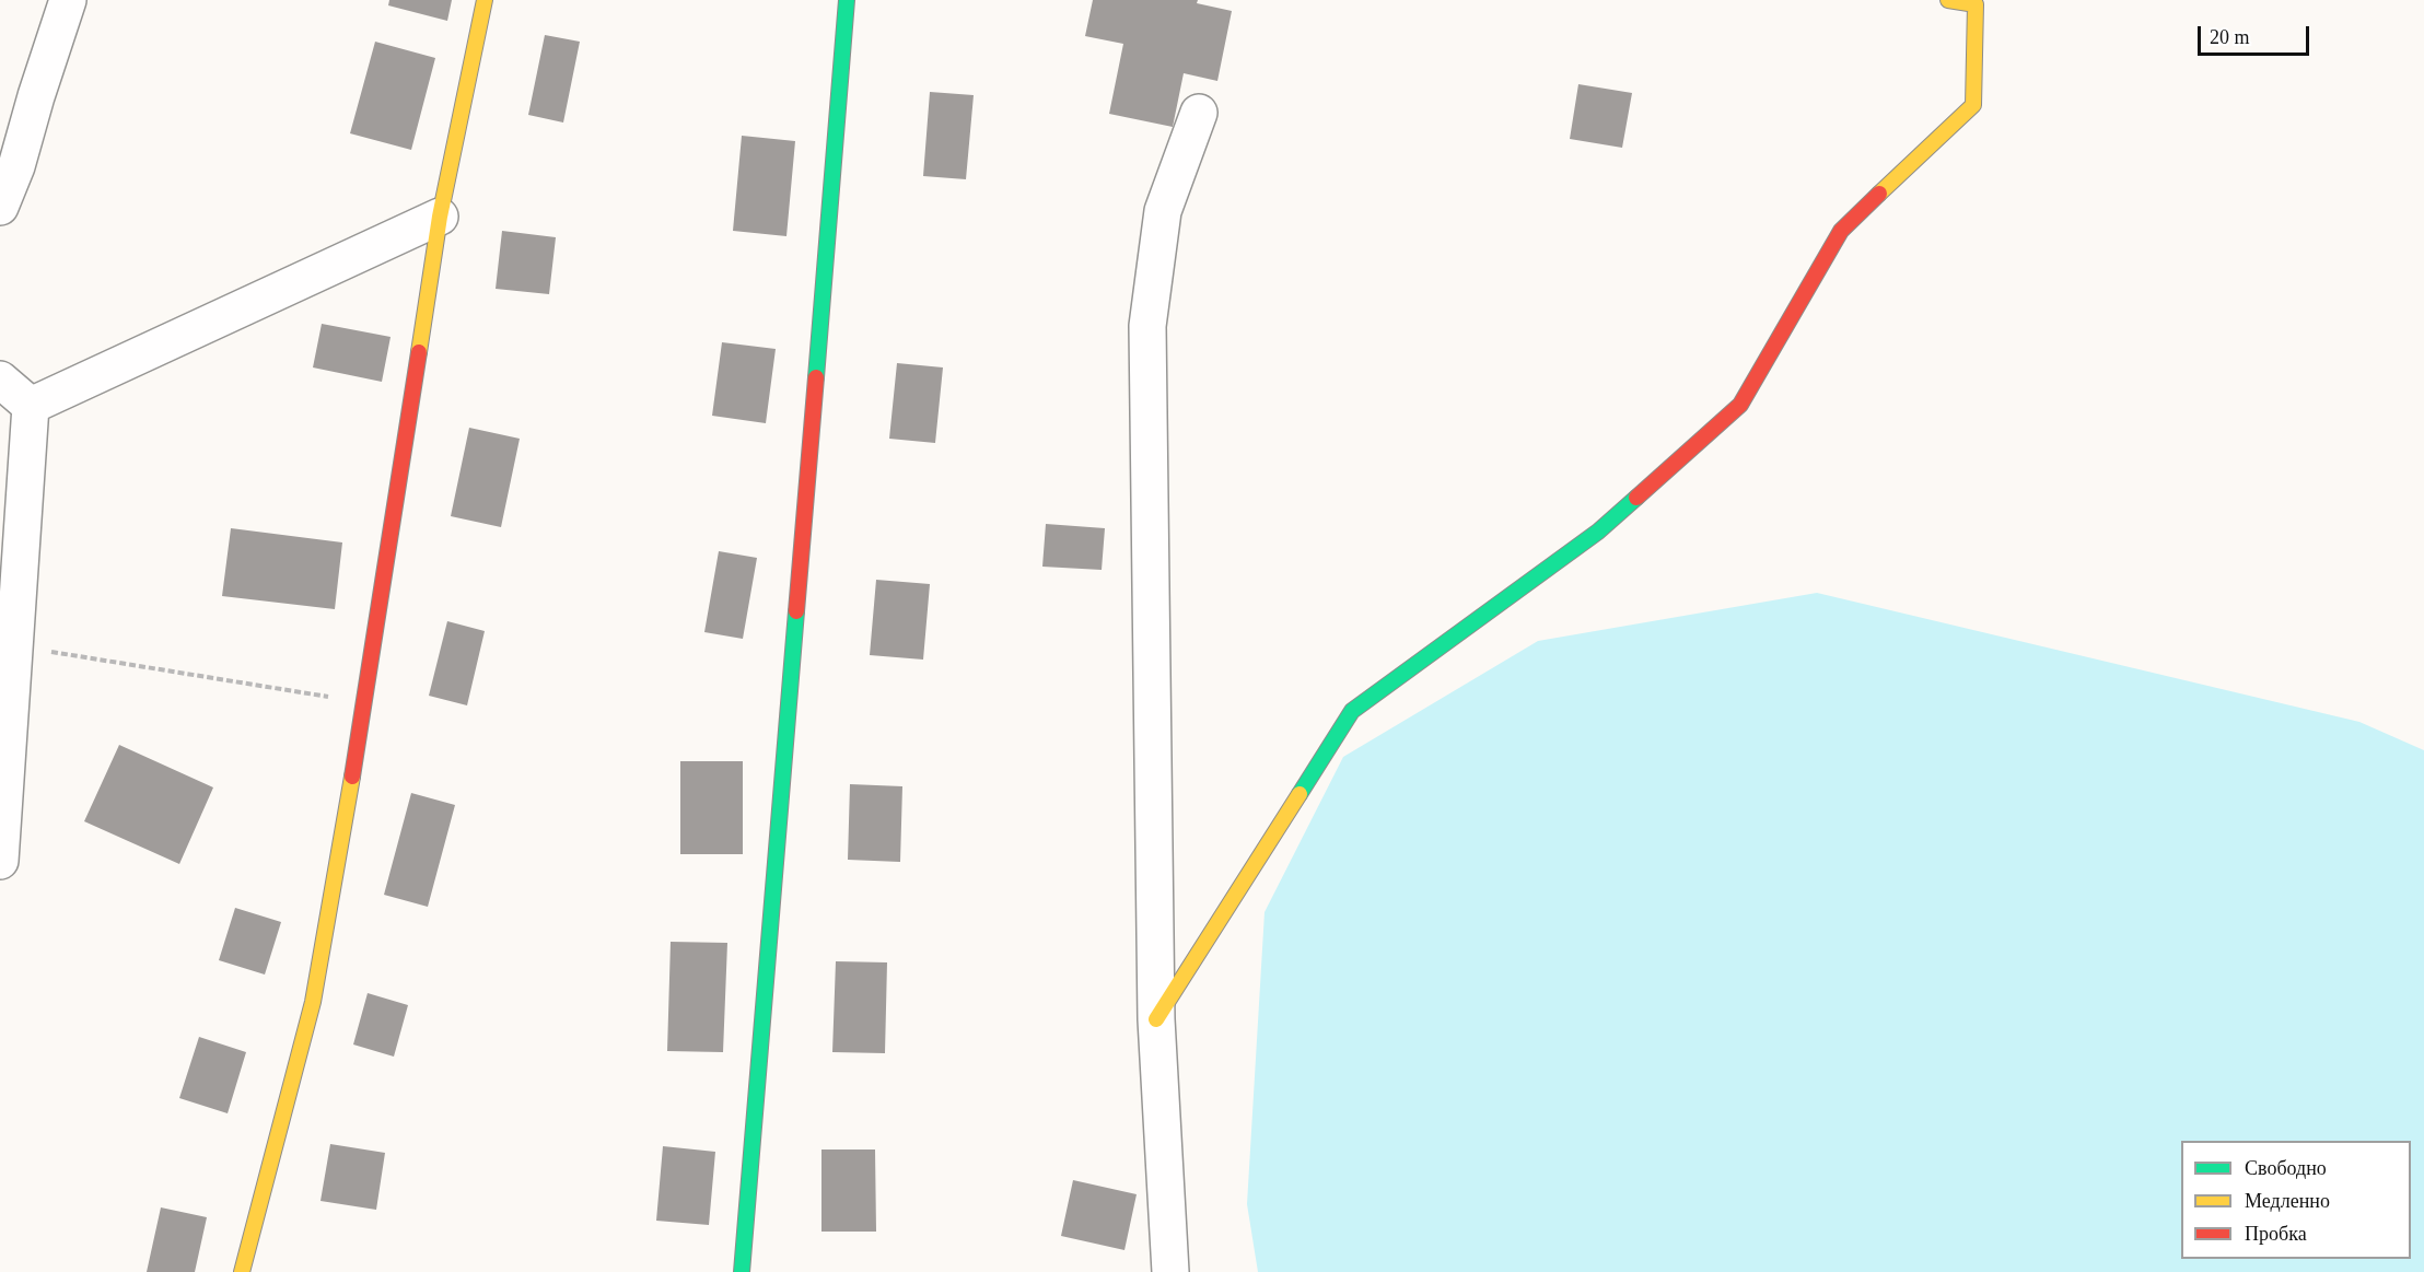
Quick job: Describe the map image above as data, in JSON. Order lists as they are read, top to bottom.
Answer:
{
  "legend": ["Свободно", "Медленно", "Пробка"],
  "scale_bar": "20 m"
}
